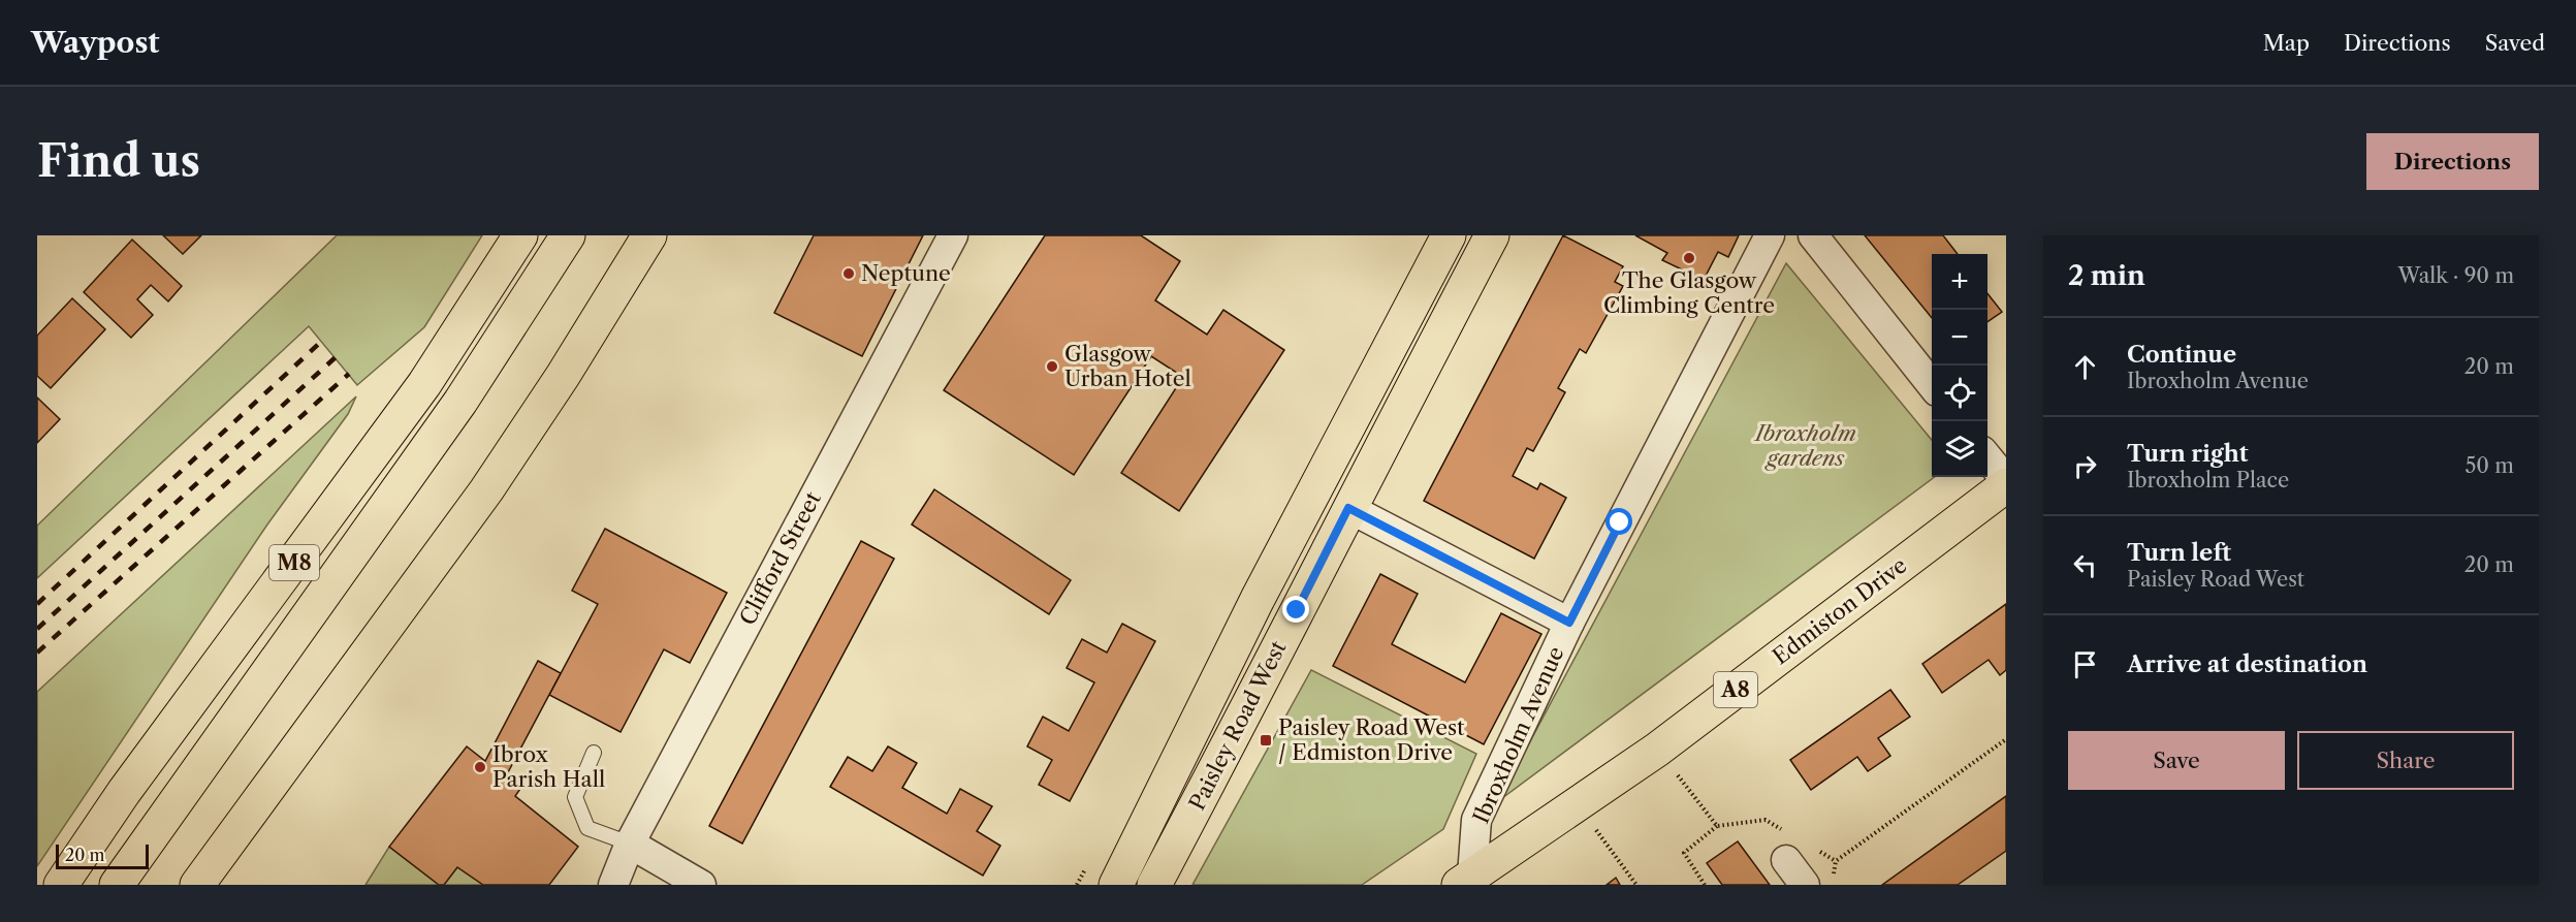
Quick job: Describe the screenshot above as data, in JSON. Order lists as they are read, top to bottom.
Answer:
{
  "streets": {
    "main road": [
      "M8",
      "Edmiston Drive",
      "A8",
      "Paisley Road West"
    ],
    "street": ["Clifford Street", "Ibroxholm Avenue"]
  },
  "crossings": [
    ["Edmiston Drive", "Ibroxholm Avenue"]
  ],
  "parks": ["Ibroxholm gardens"],
  "places": {
    "other": [
      "The Glasgow Climbing Centre",
      "Neptune",
      "Glasgow Urban Hotel",
      "Ibrox Parish Hall"
    ],
    "transit": ["Paisley Road West / Edmiston Drive"]
  },
  "scale_bar": "20 m",
  "page": {
    "header": "Waypost",
    "nav": ["Map", "Directions", "Saved"],
    "buttons": [
      "Directions",
      ["Save", "Share"]
    ],
    "title": "Find us",
    "heading": ["2 min", "Walk · 90 m"],
    "map_buttons": ["+", "−"],
    "list": [
      ["Continue", "Ibroxholm Avenue", "20 m"],
      ["Turn right", "Ibroxholm Place", "50 m"],
      ["Turn left", "Paisley Road West", "20 m"],
      "Arrive at destination"
    ],
    "scale": "20 m"
  }
}
